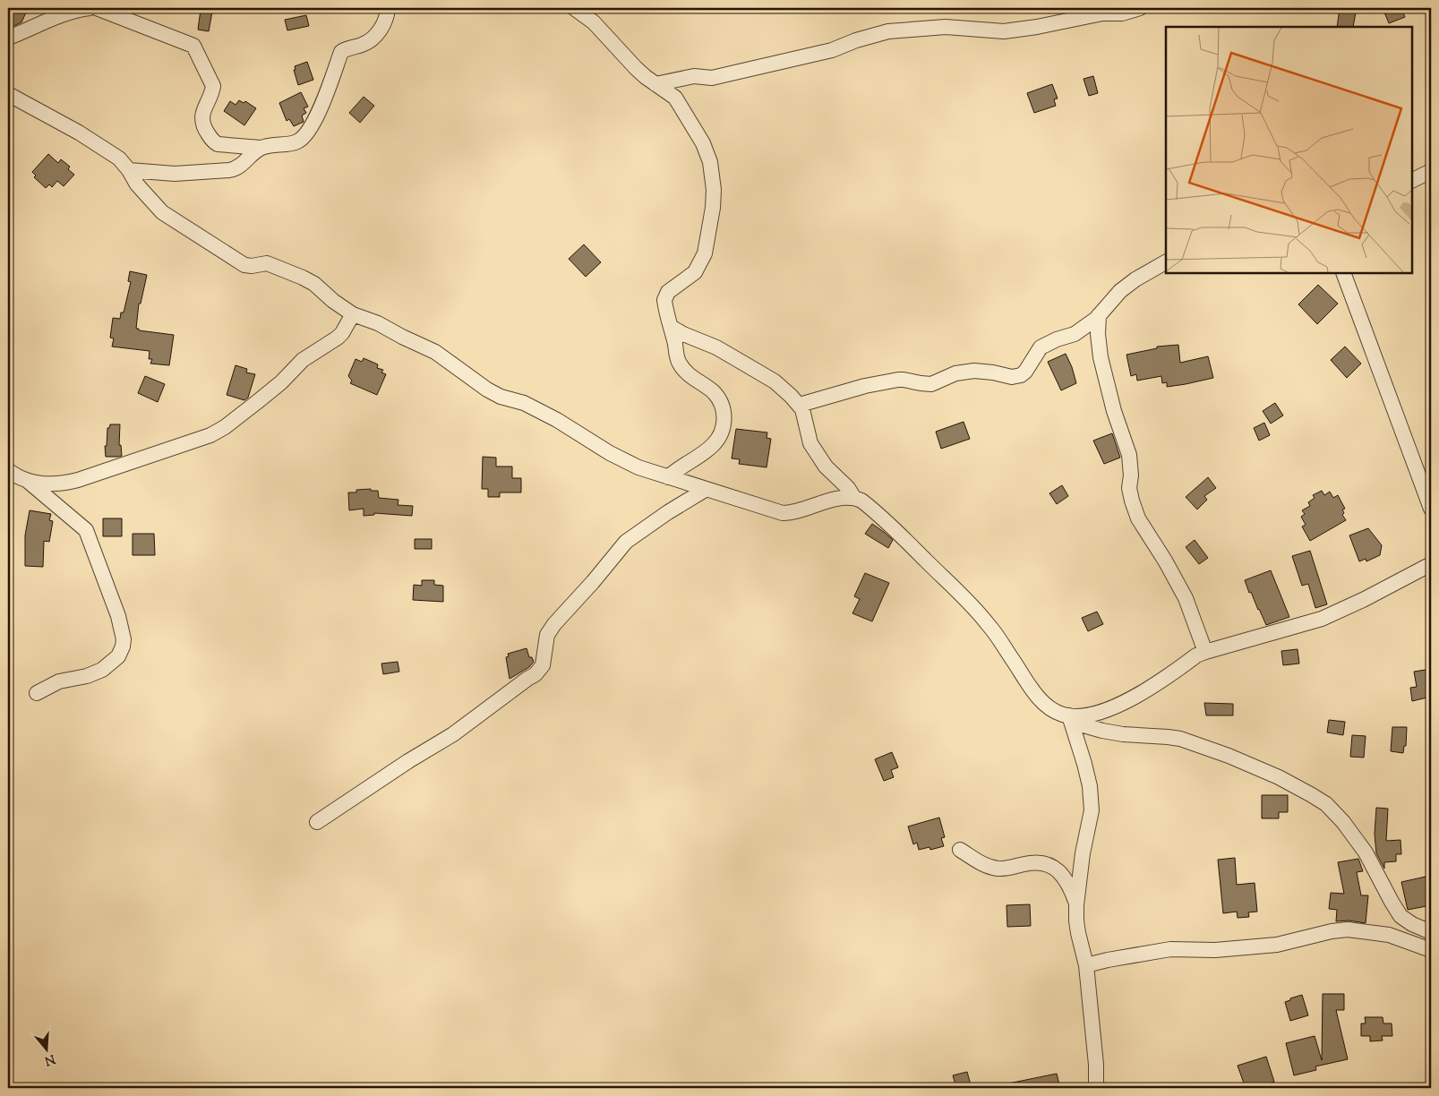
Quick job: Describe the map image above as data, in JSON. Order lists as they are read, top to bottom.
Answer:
{
  "north": "bottom"
}
